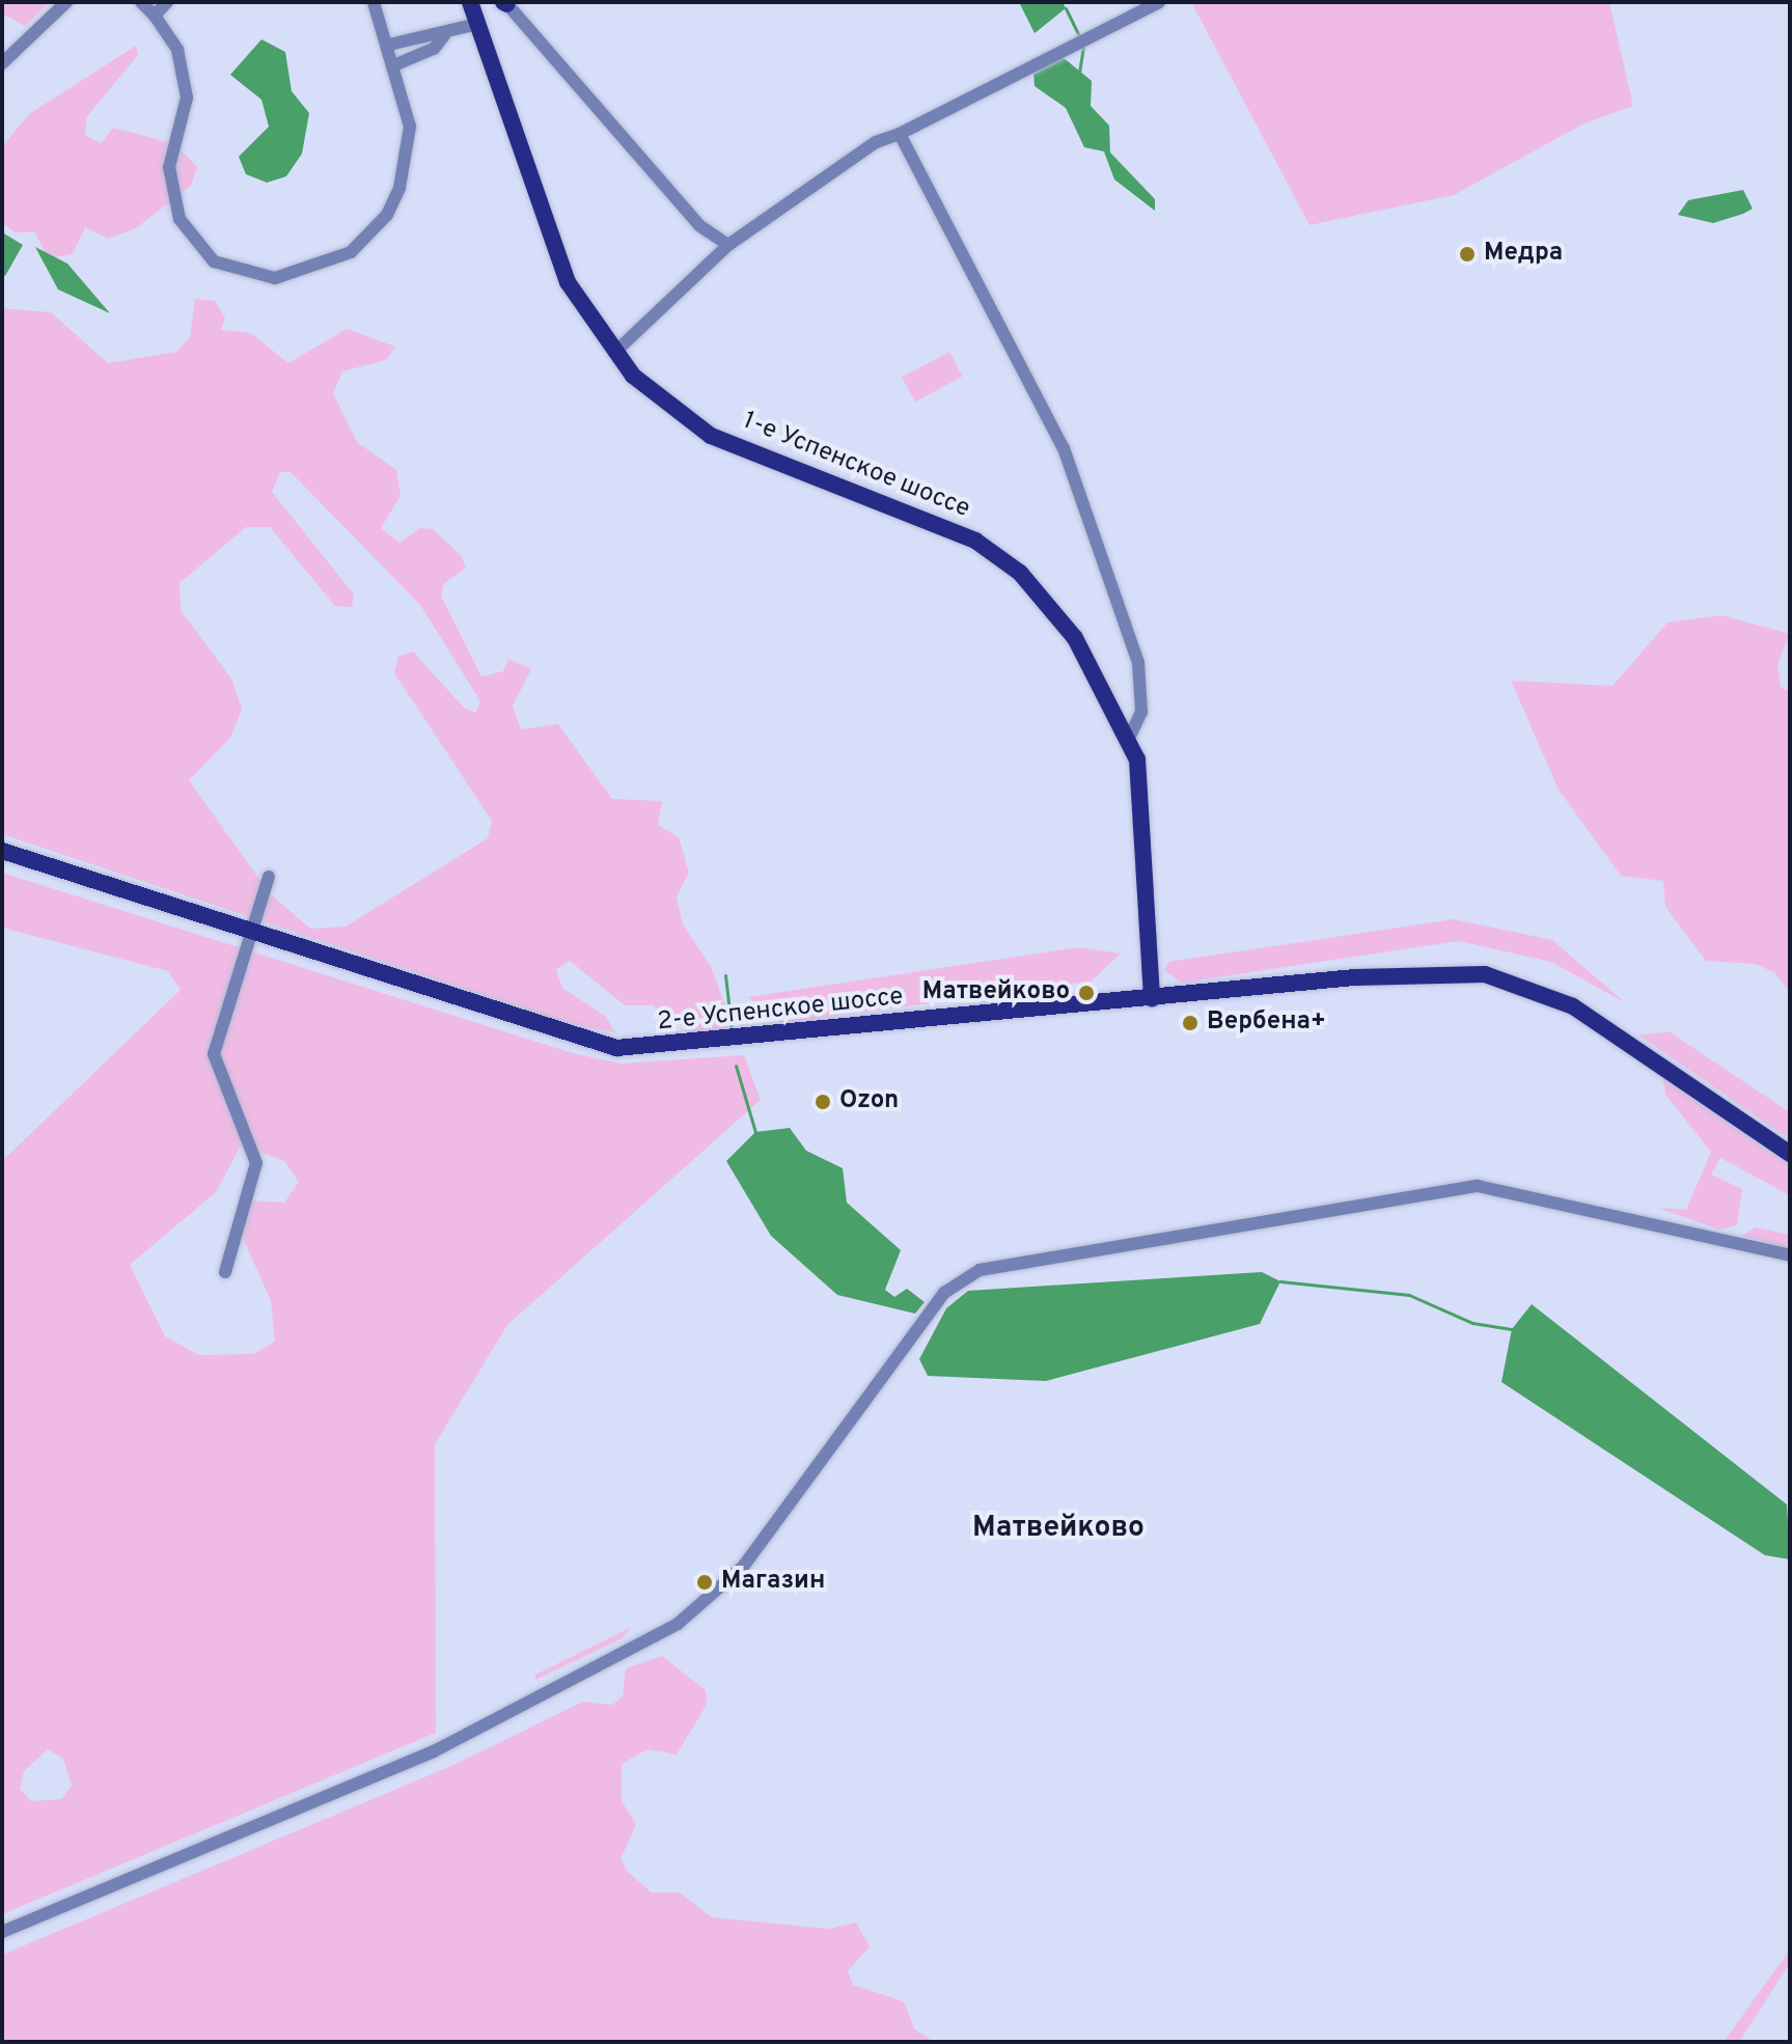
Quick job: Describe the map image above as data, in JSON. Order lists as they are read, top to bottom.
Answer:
{
  "streets": {
    "main road": ["1-е Успенское шоссе", "2-е Успенское шоссе"]
  },
  "crossings": [
    ["1-е Успенское шоссе", "2-е Успенское шоссе"]
  ],
  "districts": ["Матвейково"],
  "places": [
    "Медра",
    "Матвейково",
    "Вербена+",
    "Ozon",
    "Магазин"
  ]
}
